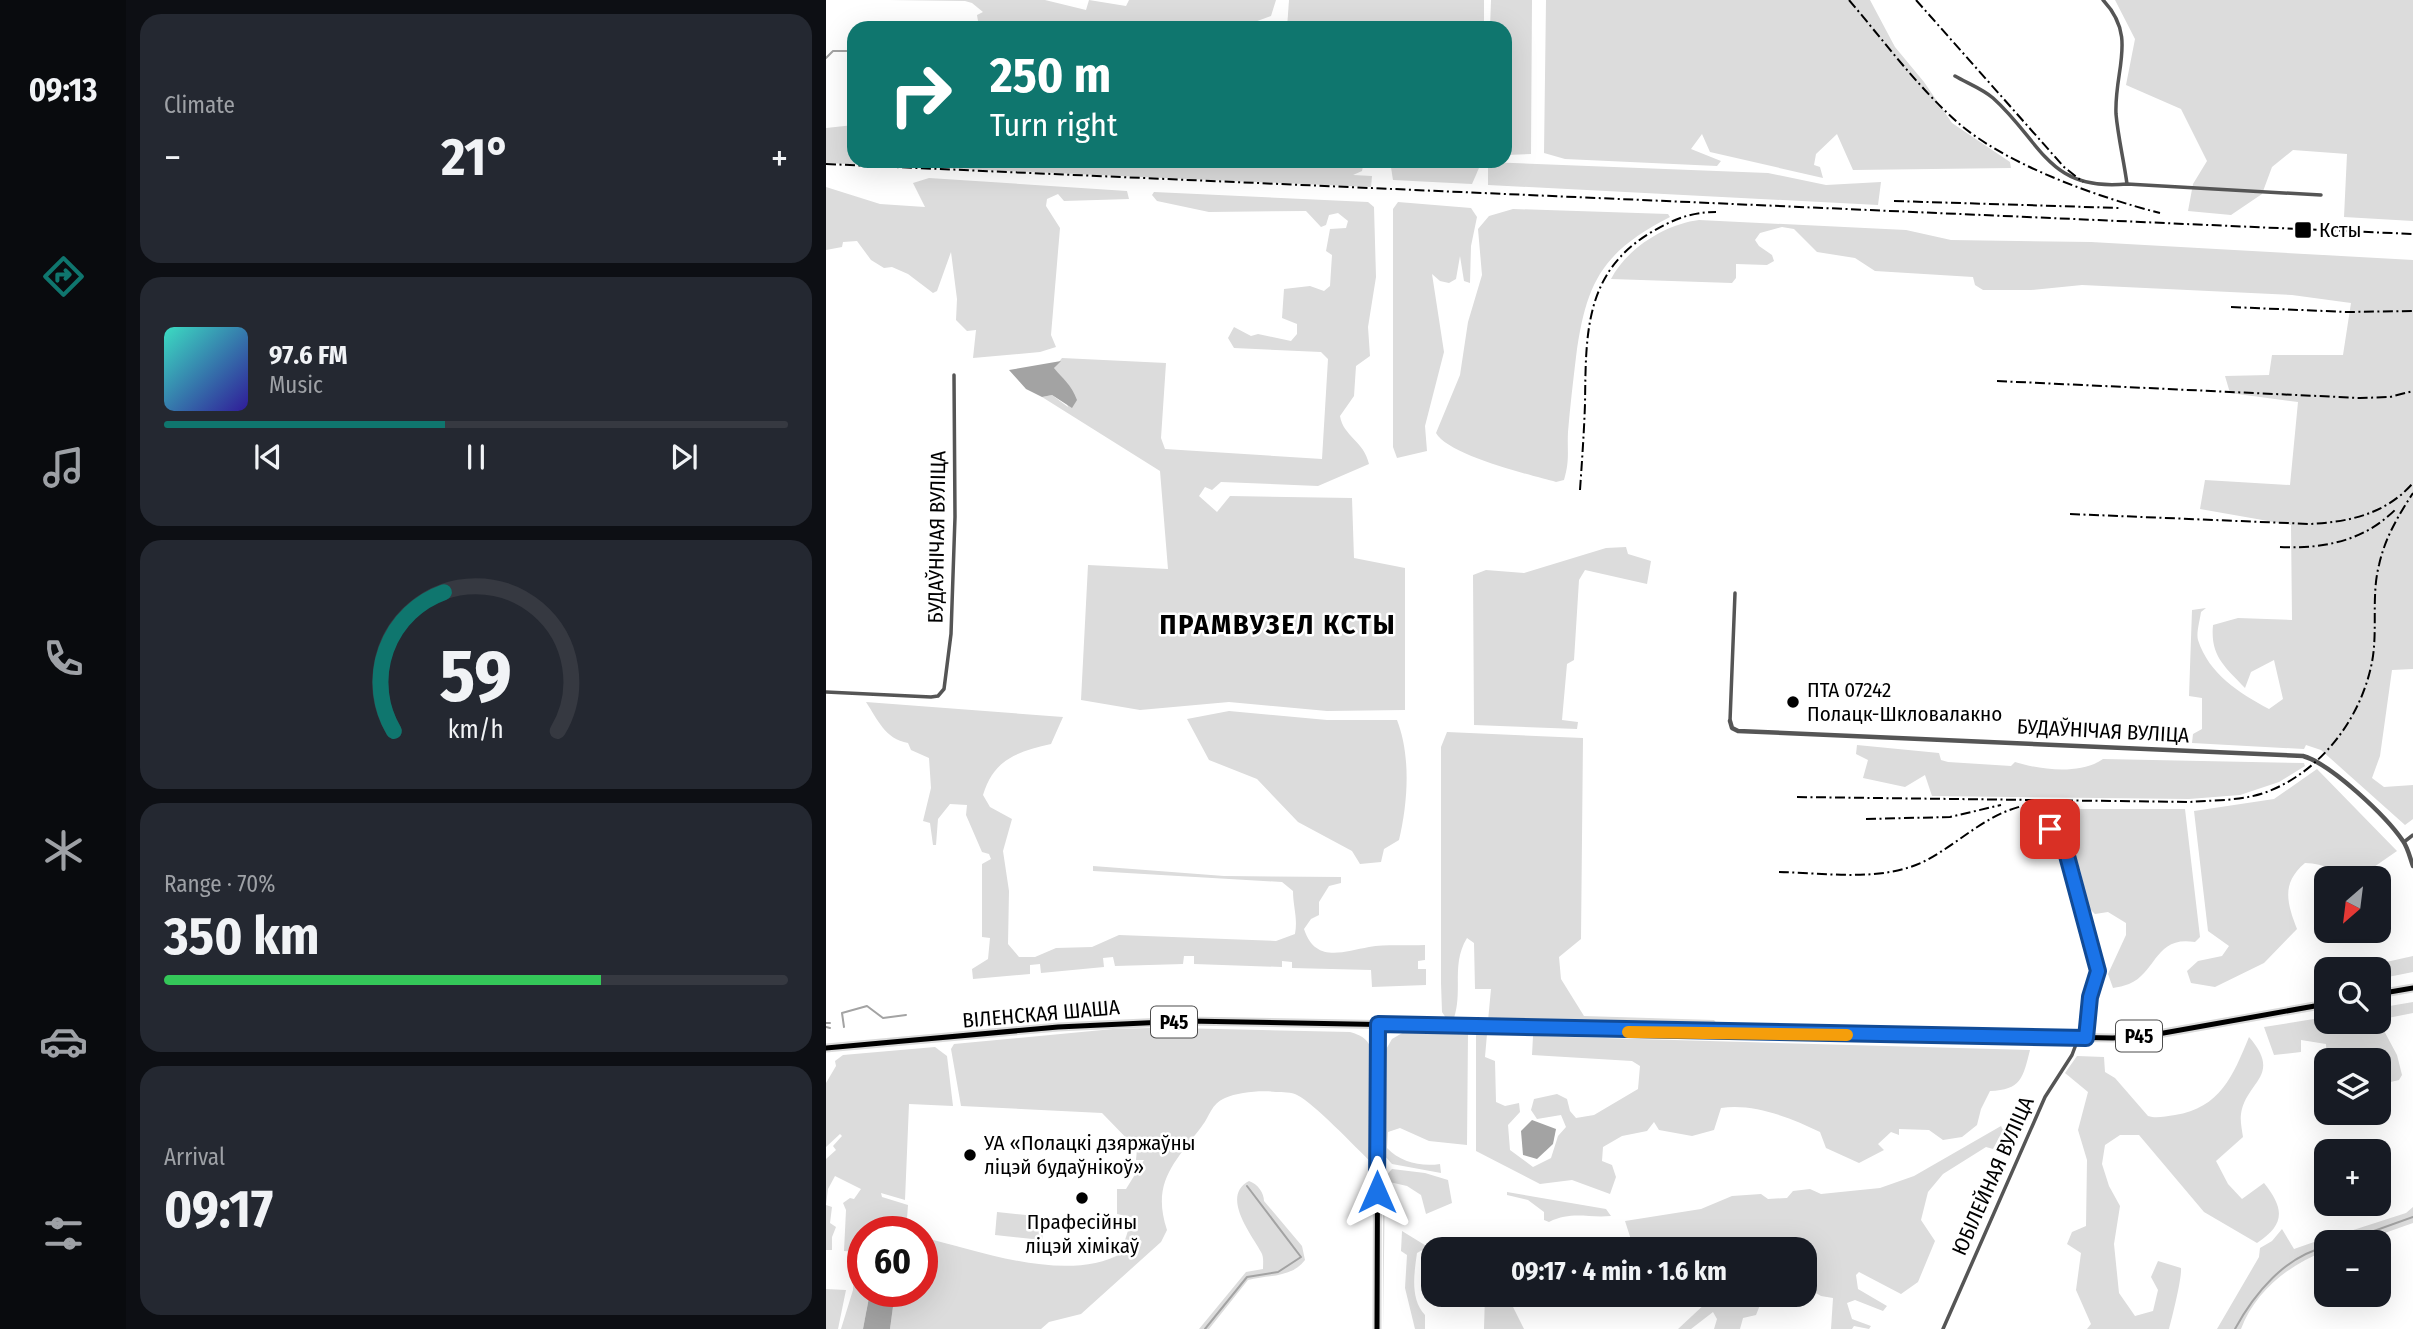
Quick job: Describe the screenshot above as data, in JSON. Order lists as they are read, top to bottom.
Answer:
{
  "streets": {
    "main road": ["ВІЛЕНСКАЯ ШАША", "Р45"],
    "street": ["БУДАЎНІЧАЯ ВУЛІЦА", "ЮБІЛЕЙНАЯ ВУЛІЦА"]
  },
  "crossings": [
    ["ВІЛЕНСКАЯ ШАША", "Р45"],
    ["Р45", "ЮБІЛЕЙНАЯ ВУЛІЦА"]
  ],
  "districts": ["ПРАМВУЗЕЛ КСТЫ"],
  "places": {
    "transit": ["Ксты"],
    "other": ["ПТА 07242 Полацк-Шкловалакно", "УА «Полацкі дзяржаўны ліцэй будаўнікоў»", "Прафесійны ліцэй хімікаў"]
  },
  "north": "bottom left",
  "page": {
    "tabs": "09:13",
    "tile": [
      "Climate",
      ["Range · 70%", "350 km"],
      ["Arrival", "09:17"]
    ],
    "turn": ["250 m", "Turn right"],
    "heat": ["−", "21°", "+"],
    "song": ["97.6 FM", "Music"],
    "map_buttons": ["+", "−"],
    "limit": "60",
    "trip": "09:17 · 4 min · 1.6 km",
    "gauge": ["59", "km/h"]
  }
}
